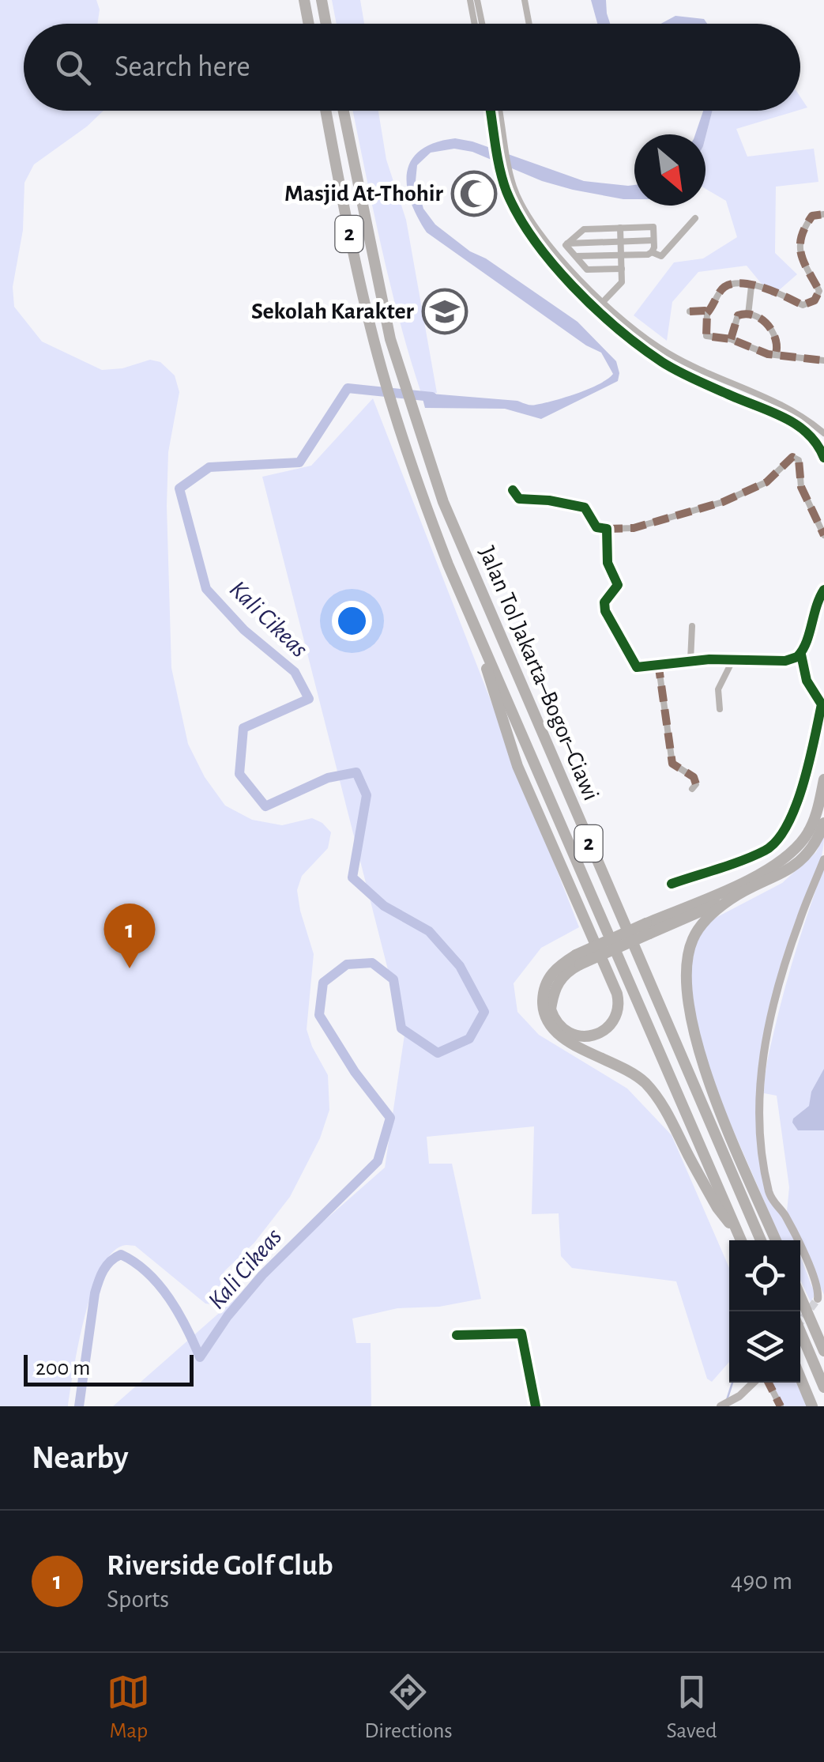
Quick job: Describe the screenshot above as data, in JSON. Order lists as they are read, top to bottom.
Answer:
{
  "streets": {
    "highway": ["2", "Jalan Tol Jakarta–Bogor–Ciawi"]
  },
  "water": ["Kali Cikeas"],
  "places": {
    "mosque": ["Masjid At-Thohir"],
    "school or university": ["Sekolah Karakter"]
  },
  "scale_bar": "200 m",
  "north": "bottom right",
  "page": {
    "search": "Search here",
    "pins": "1",
    "scale": "200 m",
    "heading": "Nearby",
    "list": [
      {
        "mark": "1",
        "name": "Riverside Golf Club",
        "note": "Sports",
        "value": "490 m"
      }
    ],
    "nav": ["Map", "Directions", "Saved"]
  }
}
